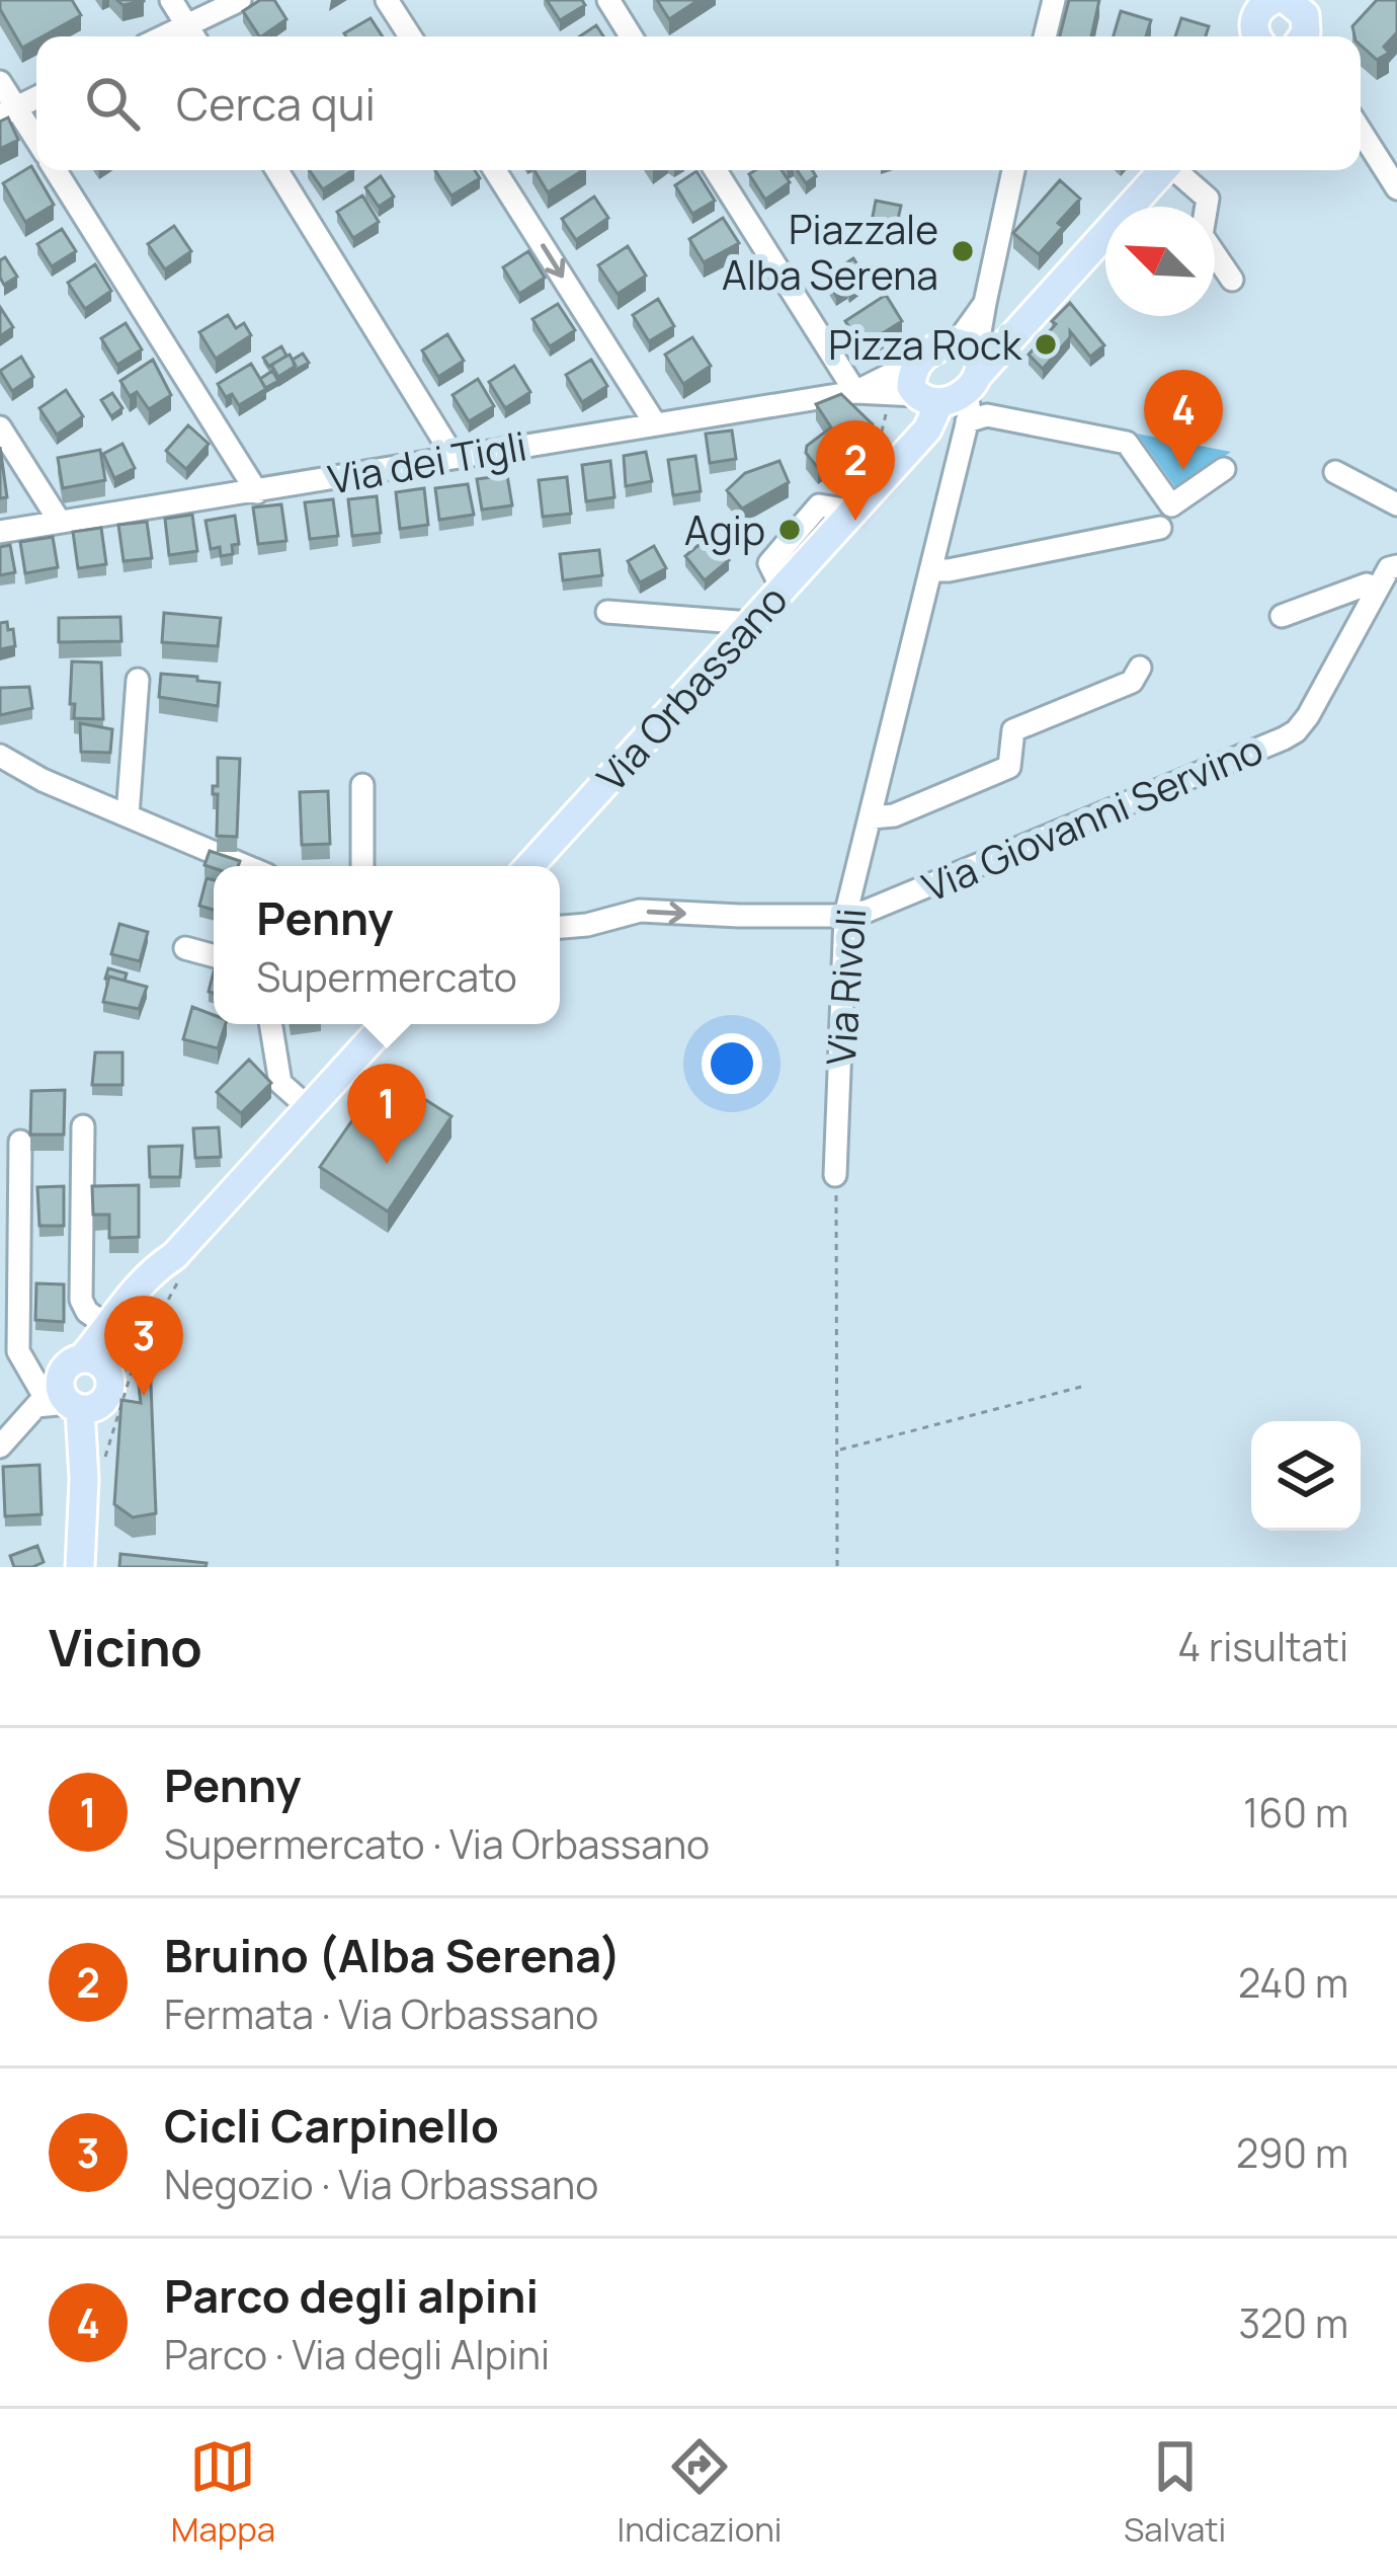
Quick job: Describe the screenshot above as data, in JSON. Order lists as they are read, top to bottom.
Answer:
{
  "streets": {
    "main road": ["Via Orbassano"],
    "street": ["Via dei Tigli", "Via Giovanni Servino", "Via Rivoli"]
  },
  "crossings": [
    ["Via dei Tigli", "Via Orbassano"],
    ["Via Giovanni Servino", "Via Rivoli"]
  ],
  "places": ["Piazzale Alba Serena", "Pizza Rock", "Agip"],
  "north": "top left",
  "page": {
    "search": "Cerca qui",
    "pins": [
      "4",
      "2",
      "1",
      "3"
    ],
    "popup": ["Penny", "Supermercato"],
    "heading": ["Vicino", "4 risultati"],
    "list": [
      {
        "mark": "1",
        "name": "Penny",
        "note": "Supermercato · Via Orbassano",
        "value": "160 m"
      },
      {
        "mark": "2",
        "name": "Bruino (Alba Serena)",
        "note": "Fermata · Via Orbassano",
        "value": "240 m"
      },
      {
        "mark": "3",
        "name": "Cicli Carpinello",
        "note": "Negozio · Via Orbassano",
        "value": "290 m"
      },
      {
        "mark": "4",
        "name": "Parco degli alpini",
        "note": "Parco · Via degli Alpini",
        "value": "320 m"
      }
    ],
    "nav": ["Mappa", "Indicazioni", "Salvati"]
  }
}
